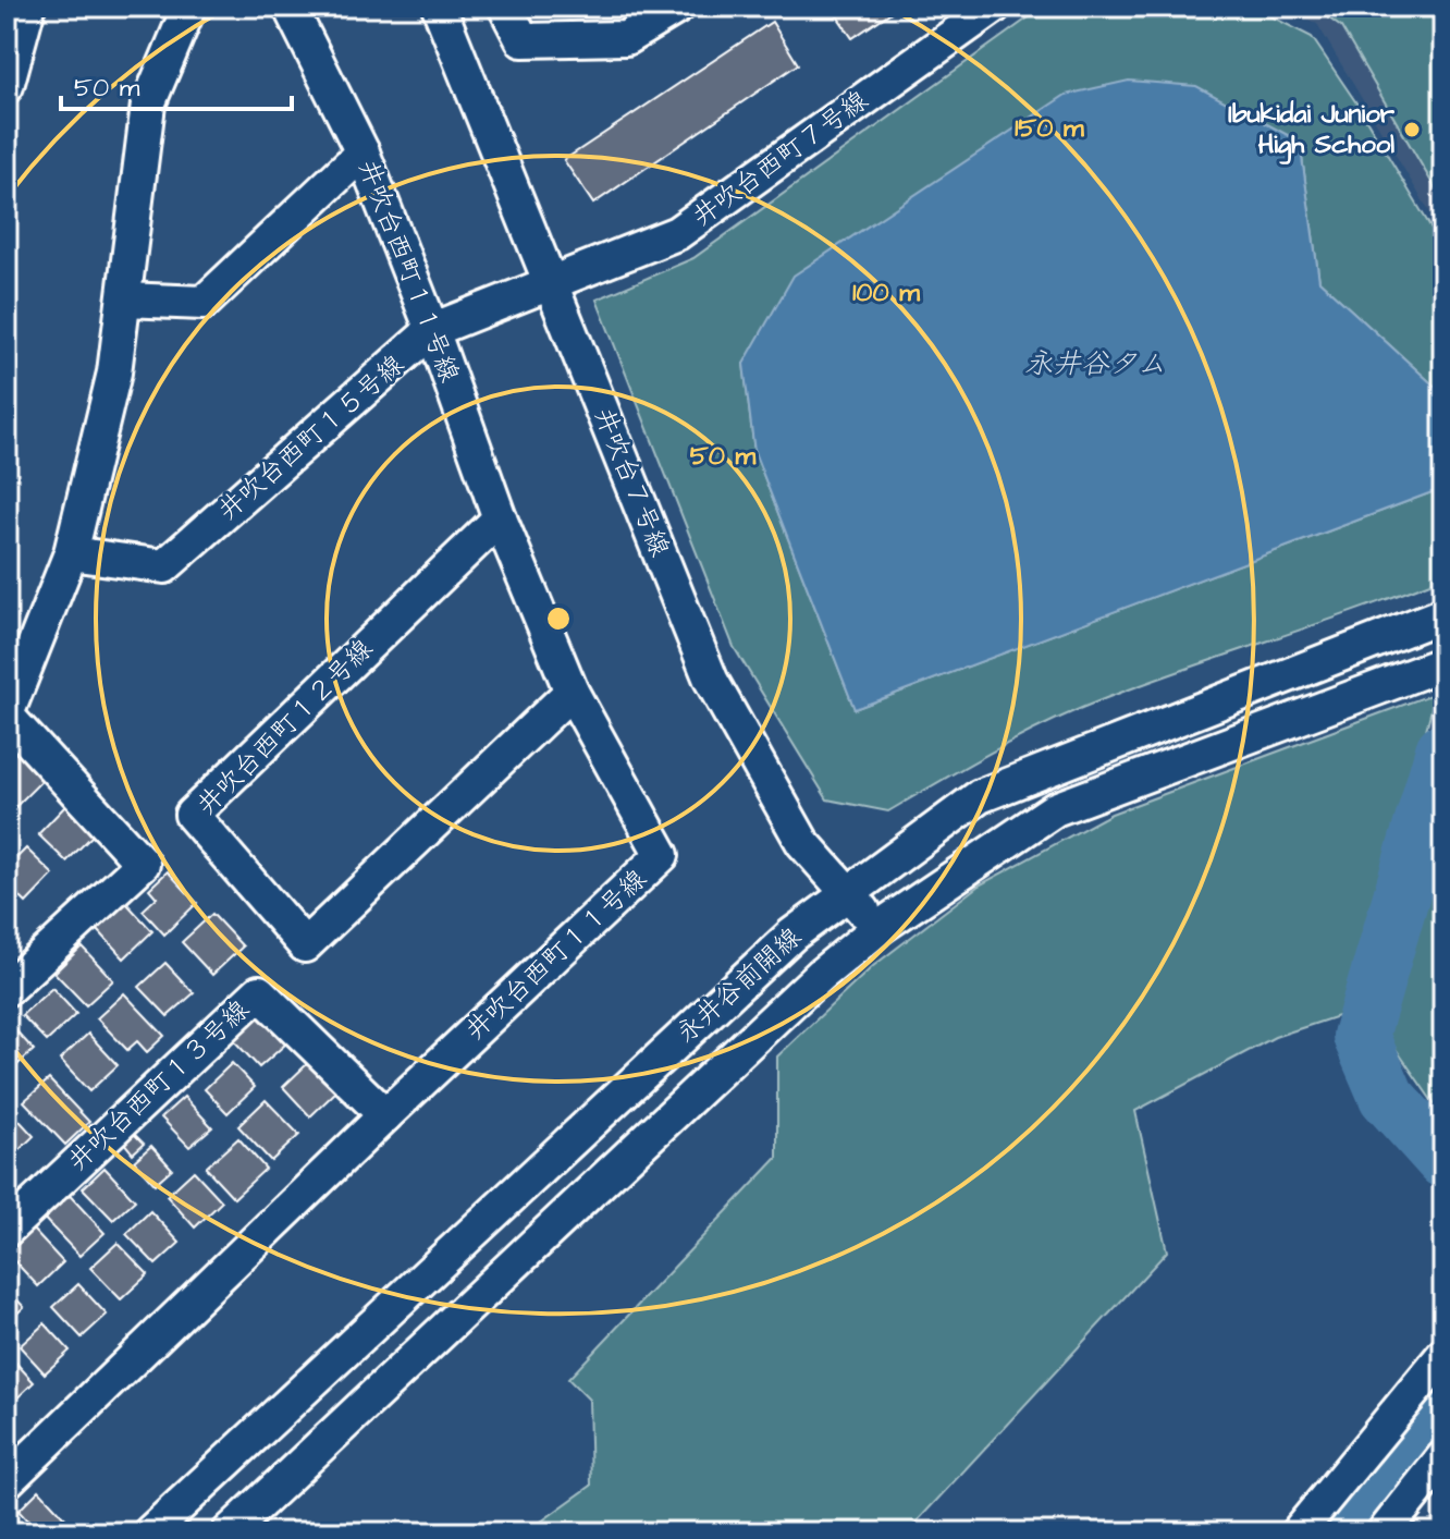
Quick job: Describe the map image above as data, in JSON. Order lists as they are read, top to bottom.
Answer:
{
  "streets": {
    "street": [
      "井吹台西町７号線",
      "井吹台西町１１号線",
      "井吹台西町１５号線",
      "井吹台７号線",
      "井吹台西町１２号線",
      "永井谷前開線",
      "井吹台西町１３号線"
    ]
  },
  "crossings": [
    ["井吹台西町７号線", "井吹台西町１５号線"],
    ["井吹台西町７号線", "井吹台７号線"],
    ["井吹台西町１１号線", "井吹台西町１５号線"],
    ["井吹台西町１１号線", "井吹台西町１２号線"],
    ["井吹台西町１１号線", "井吹台西町１３号線"],
    ["井吹台西町１５号線", "井吹台７号線"],
    ["井吹台７号線", "永井谷前開線"]
  ],
  "water": ["永井谷タム"],
  "places": ["Ibukidai Junior High School"],
  "scale_bar": "50 m",
  "rings": ["150 m", "100 m", "50 m"]
}
